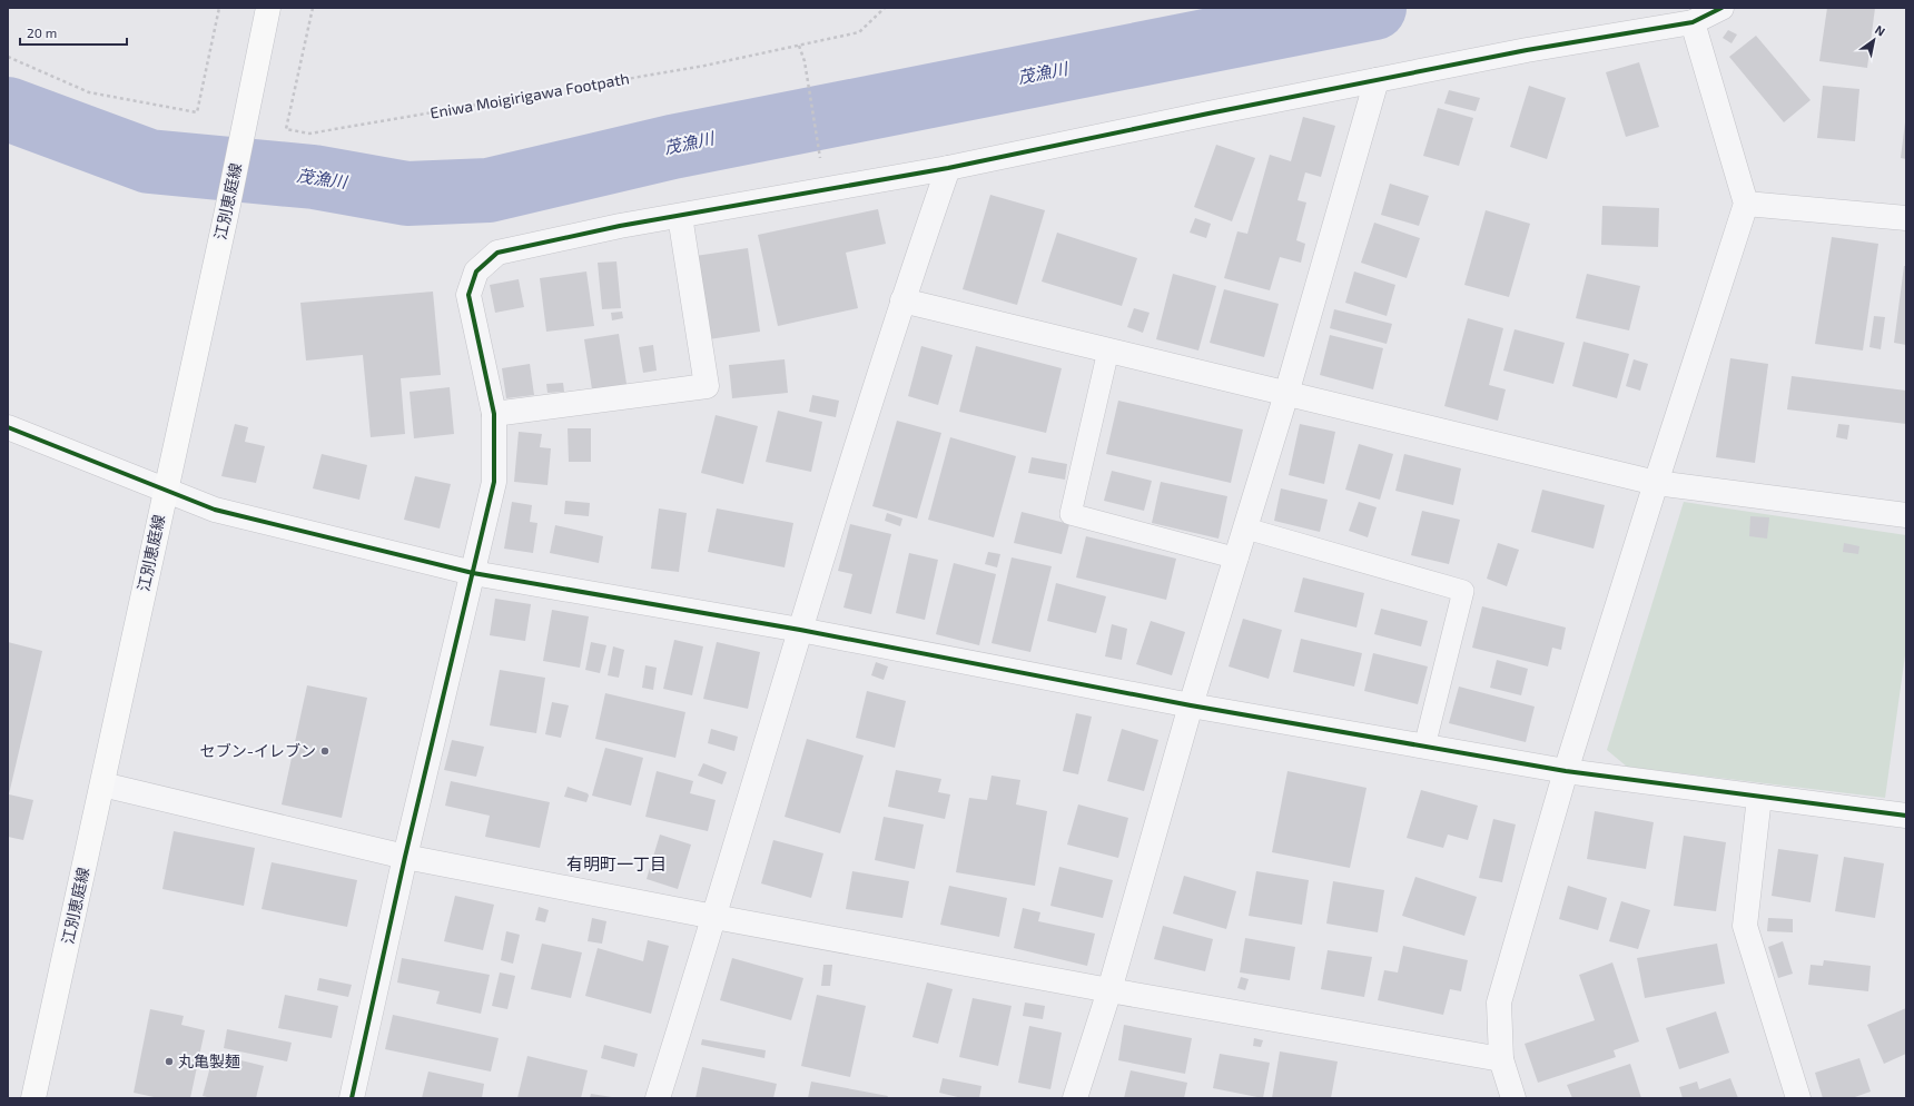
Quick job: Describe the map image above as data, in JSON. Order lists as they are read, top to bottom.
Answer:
{
  "streets": {
    "main road": ["江別恵庭線"],
    "path": ["Eniwa Moigirigawa Footpath"]
  },
  "districts": ["有明町一丁目"],
  "water": ["茂漁川"],
  "places": ["セブン-イレブン", "丸亀製麺"],
  "scale_bar": "20 m",
  "north": "top right"
}
